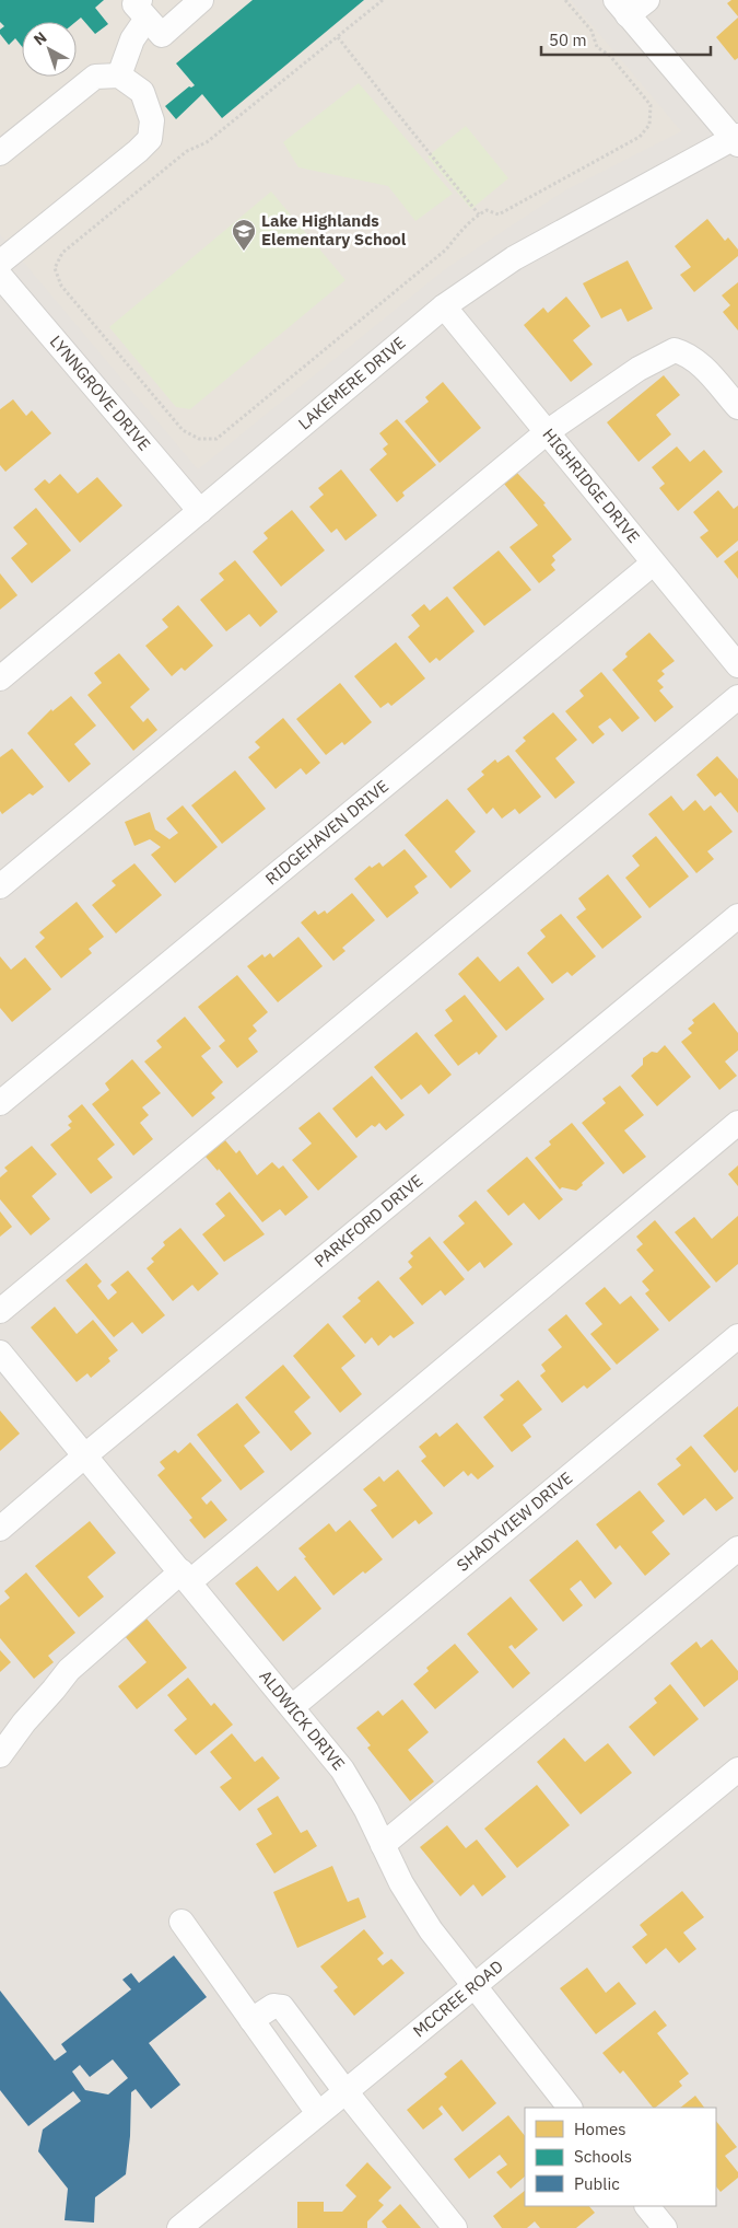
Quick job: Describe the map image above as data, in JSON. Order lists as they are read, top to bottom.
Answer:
{
  "streets": {
    "street": [
      "LAKEMERE DRIVE",
      "LYNNGROVE DRIVE",
      "HIGHRIDGE DRIVE",
      "RIDGEHAVEN DRIVE",
      "PARKFORD DRIVE",
      "SHADYVIEW DRIVE",
      "ALDWICK DRIVE",
      "MCCREE ROAD"
    ]
  },
  "crossings": [
    ["LAKEMERE DRIVE", "LYNNGROVE DRIVE"],
    ["LAKEMERE DRIVE", "HIGHRIDGE DRIVE"],
    ["HIGHRIDGE DRIVE", "RIDGEHAVEN DRIVE"],
    ["PARKFORD DRIVE", "ALDWICK DRIVE"],
    ["SHADYVIEW DRIVE", "ALDWICK DRIVE"],
    ["ALDWICK DRIVE", "MCCREE ROAD"]
  ],
  "places": {
    "school or university": ["Lake Highlands Elementary School"]
  },
  "legend": ["Homes", "Schools", "Public"],
  "scale_bar": "50 m",
  "north": "top left"
}
